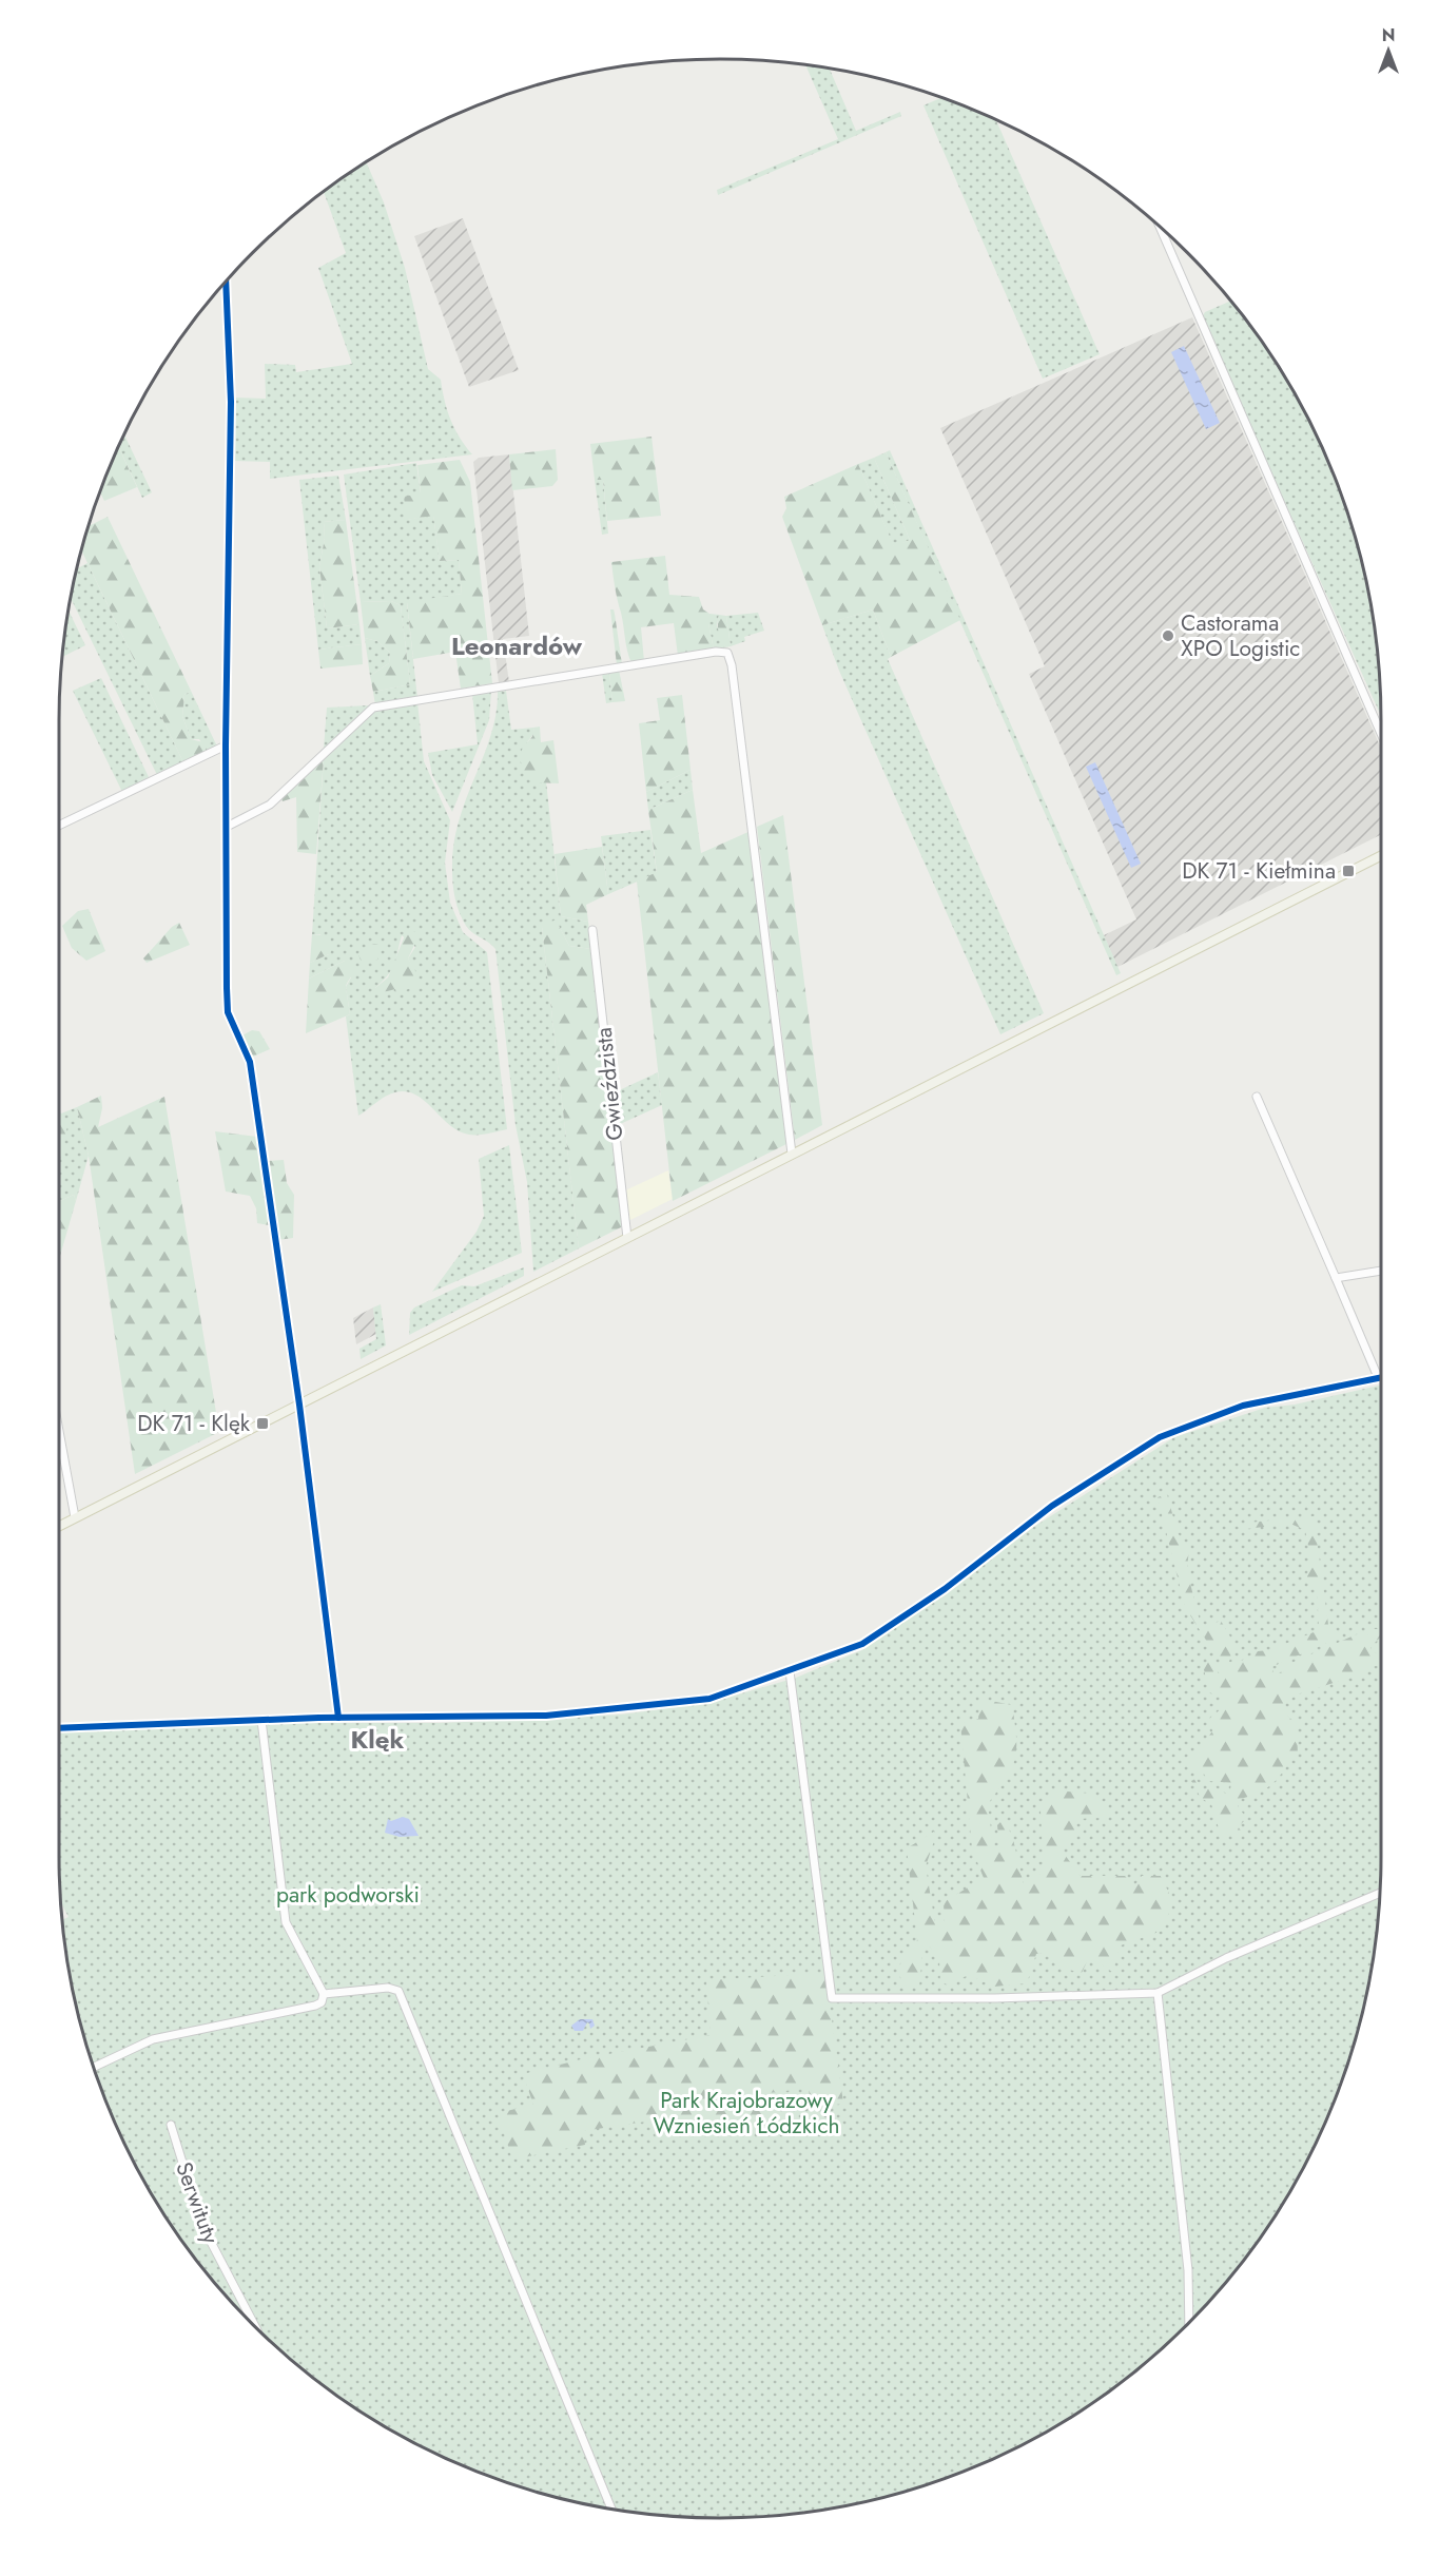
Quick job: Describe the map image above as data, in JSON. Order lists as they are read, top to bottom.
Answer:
{
  "streets": {
    "street": ["Gwieździsta", "Serwituty"]
  },
  "districts": ["Leonardów", "Klęk"],
  "parks": ["park podworski", "Park Krajobrazowy Wzniesień Łódzkich"],
  "places": {
    "other": ["Castorama XPO Logistic"],
    "transit": ["DK 71 - Kiełmina", "DK 71 - Klęk"]
  },
  "north": "top"
}
